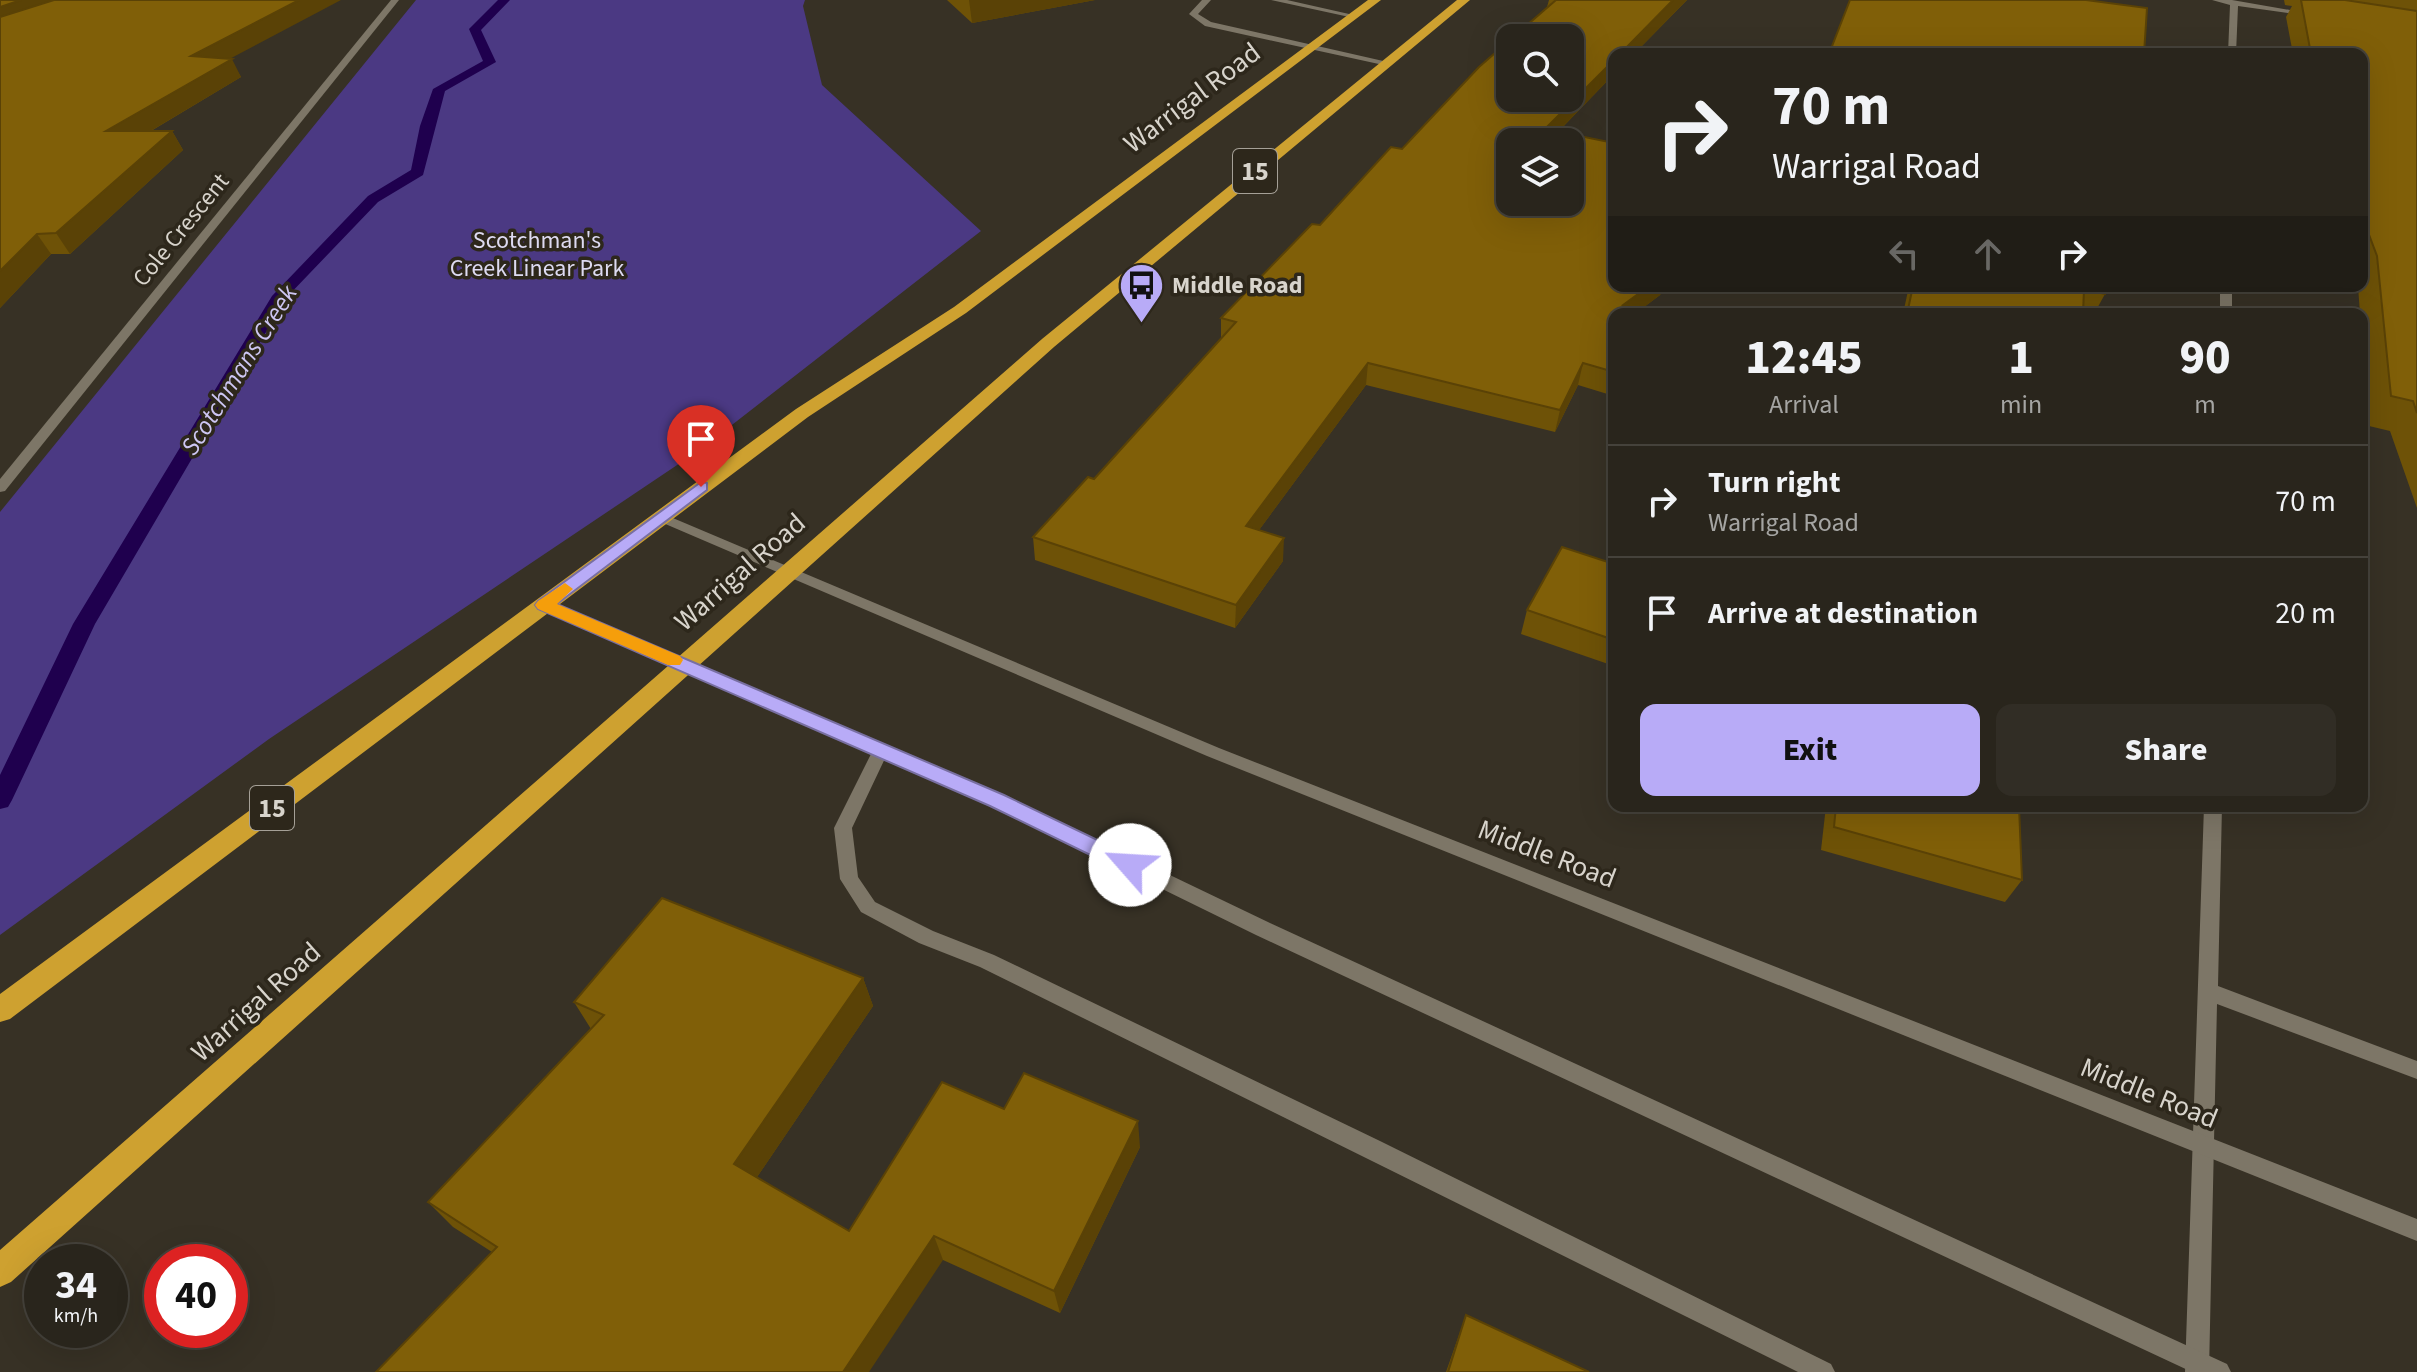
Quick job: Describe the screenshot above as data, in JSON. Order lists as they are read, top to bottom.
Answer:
{
  "streets": {
    "highway": ["Warrigal Road", "15"],
    "street": ["Cole Crescent", "Middle Road"]
  },
  "crossings": [
    ["Warrigal Road", "Middle Road"]
  ],
  "water": ["Scotchmans Creek"],
  "parks": ["Scotchman's Creek Linear Park"],
  "places": {
    "bus stop": ["Middle Road"]
  },
  "page": {
    "turn": ["70 m", "Warrigal Road"],
    "eta": [
      "12:45",
      "Arrival",
      "1",
      "min",
      "90",
      "m"
    ],
    "list": [
      {
        "name": "Turn right",
        "note": "Warrigal Road",
        "value": "70 m"
      },
      {
        "name": "Arrive at destination",
        "value": "20 m"
      }
    ],
    "buttons": ["Exit", "Share"],
    "speed": "34 km/h",
    "limit": "40"
  }
}
